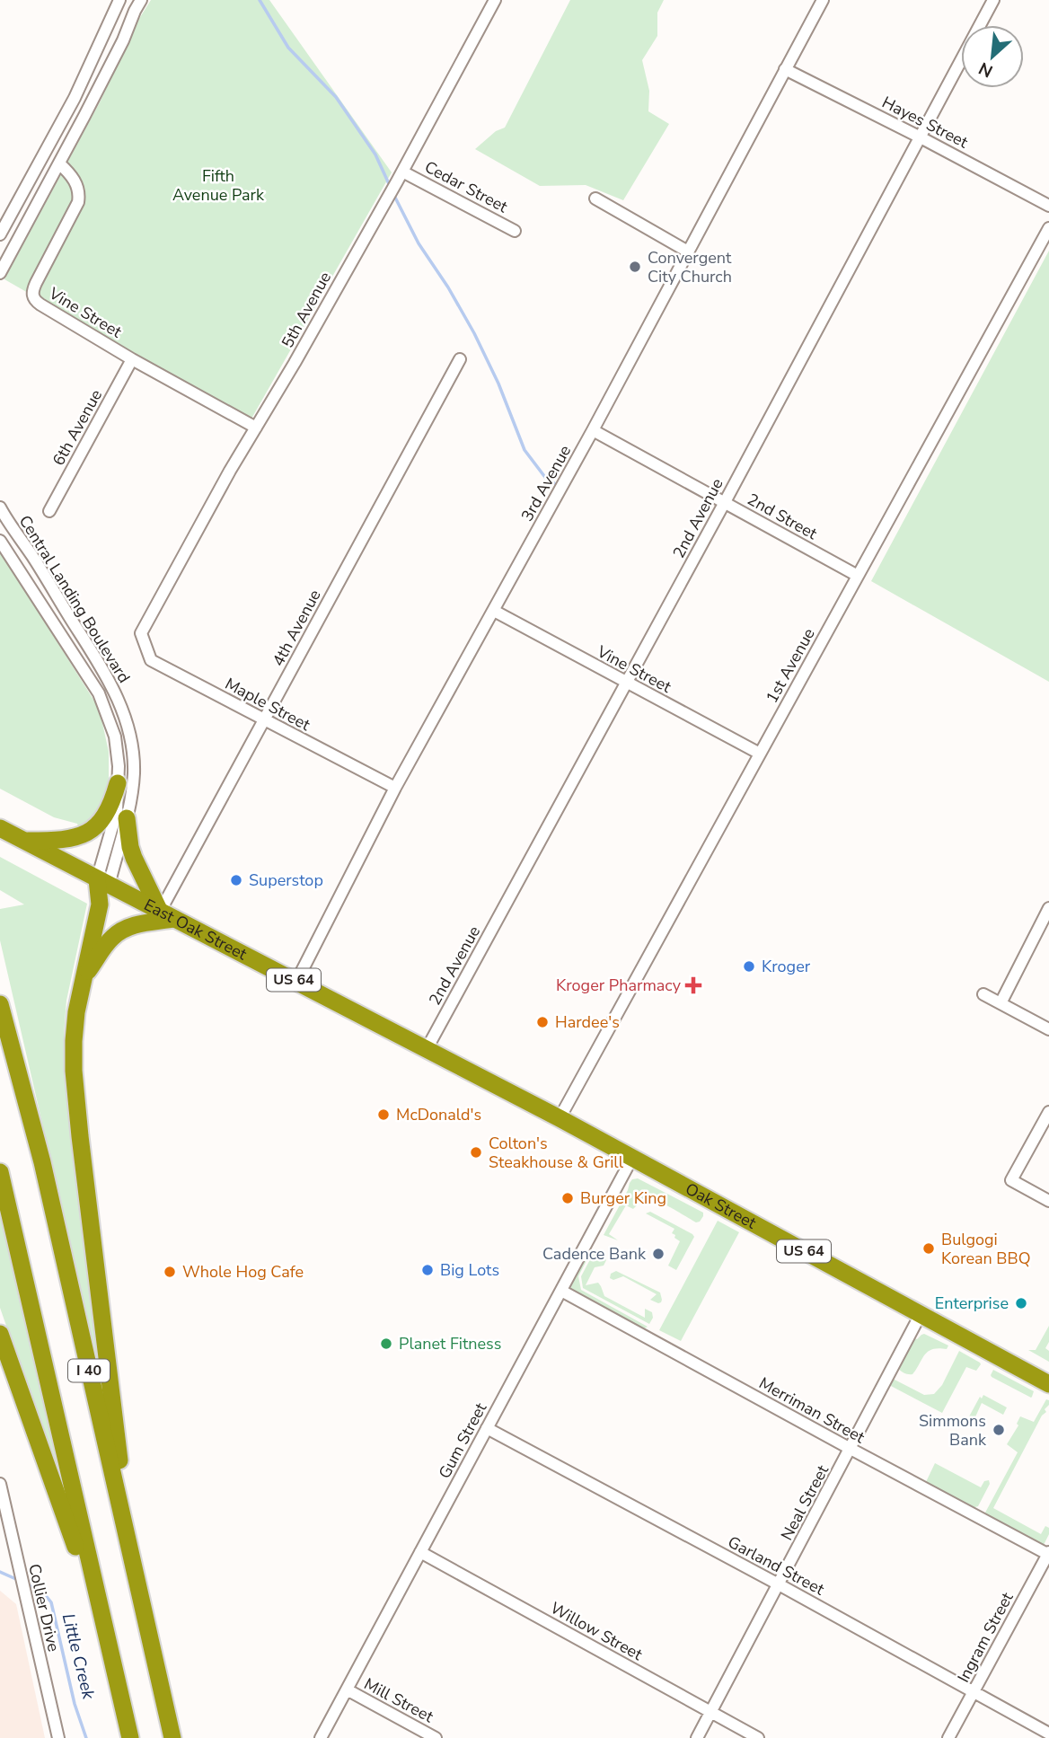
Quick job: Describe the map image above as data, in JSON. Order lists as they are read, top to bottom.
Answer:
{
  "streets": {
    "highway": [
      "East Oak Street",
      "US 64",
      "Oak Street",
      "I 40"
    ],
    "street": [
      "Hayes Street",
      "Cedar Street",
      "5th Avenue",
      "Vine Street",
      "6th Avenue",
      "3rd Avenue",
      "2nd Street",
      "2nd Avenue",
      "Central Landing Boulevard",
      "4th Avenue",
      "1st Avenue",
      "Maple Street",
      "Merriman Street",
      "Gum Street",
      "Neal Street",
      "Garland Street",
      "Collier Drive",
      "Willow Street",
      "Ingram Street",
      "Mill Street"
    ]
  },
  "crossings": [
    ["Hayes Street", "3rd Avenue"],
    ["Hayes Street", "2nd Avenue"],
    ["Cedar Street", "5th Avenue"],
    ["5th Avenue", "Vine Street"],
    ["5th Avenue", "Maple Street"],
    ["Vine Street", "6th Avenue"],
    ["Vine Street", "3rd Avenue"],
    ["Vine Street", "2nd Avenue"],
    ["Vine Street", "1st Avenue"],
    ["3rd Avenue", "2nd Street"],
    ["3rd Avenue", "Maple Street"],
    ["3rd Avenue", "East Oak Street"],
    ["2nd Street", "2nd Avenue"],
    ["2nd Street", "1st Avenue"],
    ["2nd Avenue", "East Oak Street"],
    ["Central Landing Boulevard", "East Oak Street"],
    ["4th Avenue", "Maple Street"],
    ["4th Avenue", "East Oak Street"],
    ["1st Avenue", "East Oak Street"],
    ["1st Avenue", "Oak Street"],
    ["East Oak Street", "Oak Street"],
    ["Oak Street", "Gum Street"],
    ["Oak Street", "Neal Street"],
    ["Merriman Street", "Gum Street"],
    ["Merriman Street", "Neal Street"],
    ["Merriman Street", "Ingram Street"],
    ["Gum Street", "Garland Street"],
    ["Gum Street", "Willow Street"],
    ["Gum Street", "Mill Street"],
    ["Neal Street", "Garland Street"],
    ["Neal Street", "Willow Street"],
    ["Garland Street", "Ingram Street"]
  ],
  "water": ["Little Creek"],
  "parks": ["Fifth Avenue Park"],
  "places": {
    "other": [
      "Convergent City Church",
      "Superstop",
      "Kroger",
      "Hardee's",
      "McDonald's",
      "Colton's Steakhouse & Grill",
      "Burger King",
      "Bulgogi Korean BBQ",
      "Cadence Bank",
      "Big Lots",
      "Whole Hog Cafe",
      "Enterprise",
      "Planet Fitness",
      "Simmons Bank"
    ],
    "health": ["Kroger Pharmacy"]
  },
  "north": "bottom left"
}
